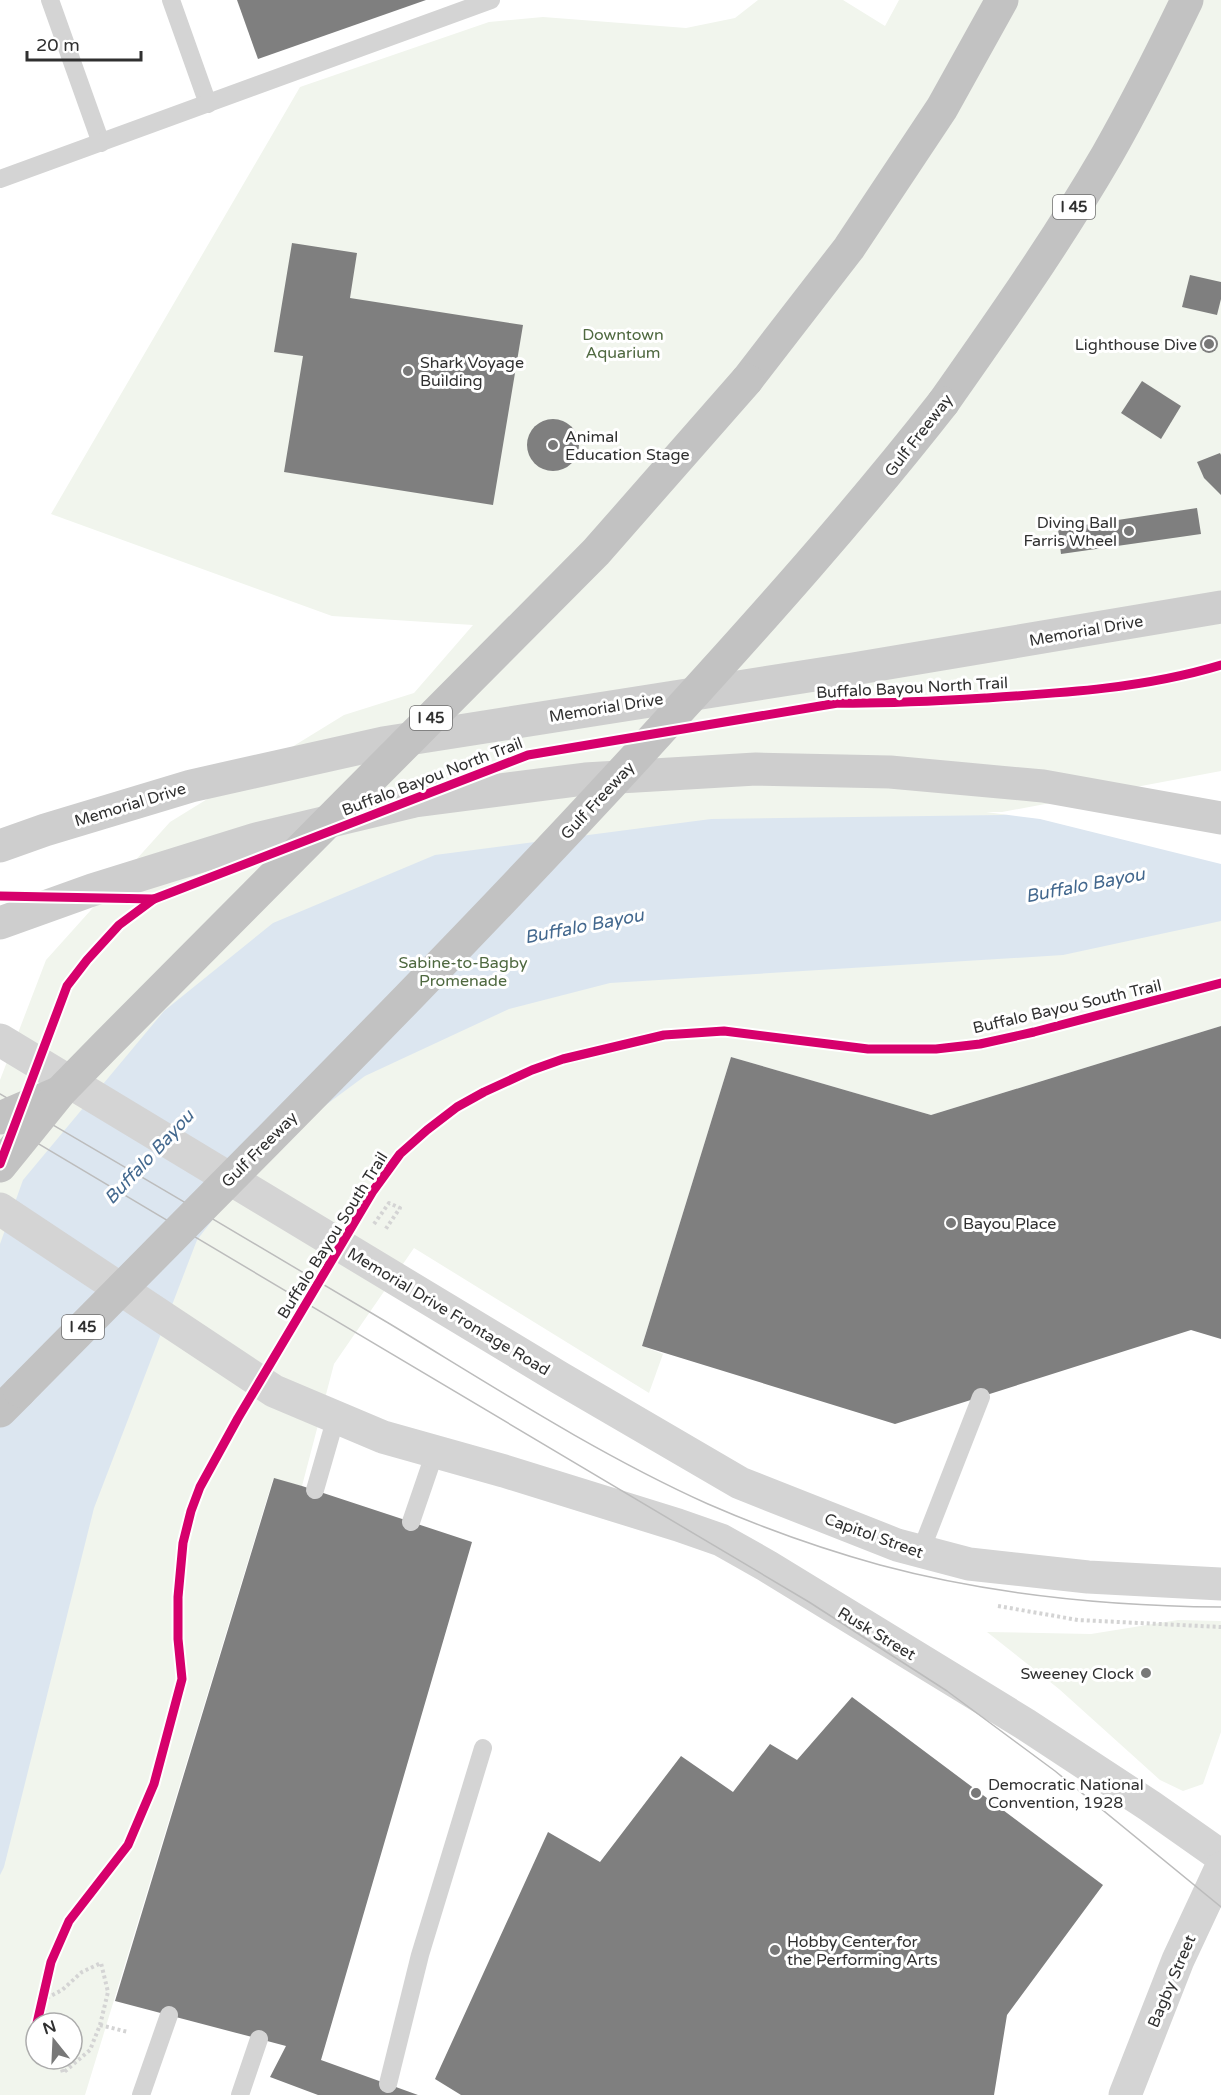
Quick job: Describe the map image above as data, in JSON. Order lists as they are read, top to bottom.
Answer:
{
  "streets": {
    "highway": ["I 45", "Gulf Freeway"],
    "main road": ["Memorial Drive"],
    "street": [
      "Memorial Drive Frontage Road",
      "Capitol Street",
      "Rusk Street",
      "Bagby Street"
    ],
    "cycle path": ["Buffalo Bayou North Trail", "Buffalo Bayou South Trail"]
  },
  "crossings": [
    ["Memorial Drive Frontage Road", "Capitol Street"]
  ],
  "water": ["Buffalo Bayou"],
  "parks": ["Downtown Aquarium", "Sabine-to-Bagby Promenade"],
  "places": [
    "Lighthouse Dive",
    "Shark Voyage Building",
    "Animal Education Stage",
    "Diving Ball Farris Wheel",
    "Bayou Place",
    "Sweeney Clock",
    "Democratic National Convention, 1928",
    "Hobby Center for the Performing Arts"
  ],
  "scale_bar": "20 m",
  "north": "top"
}
